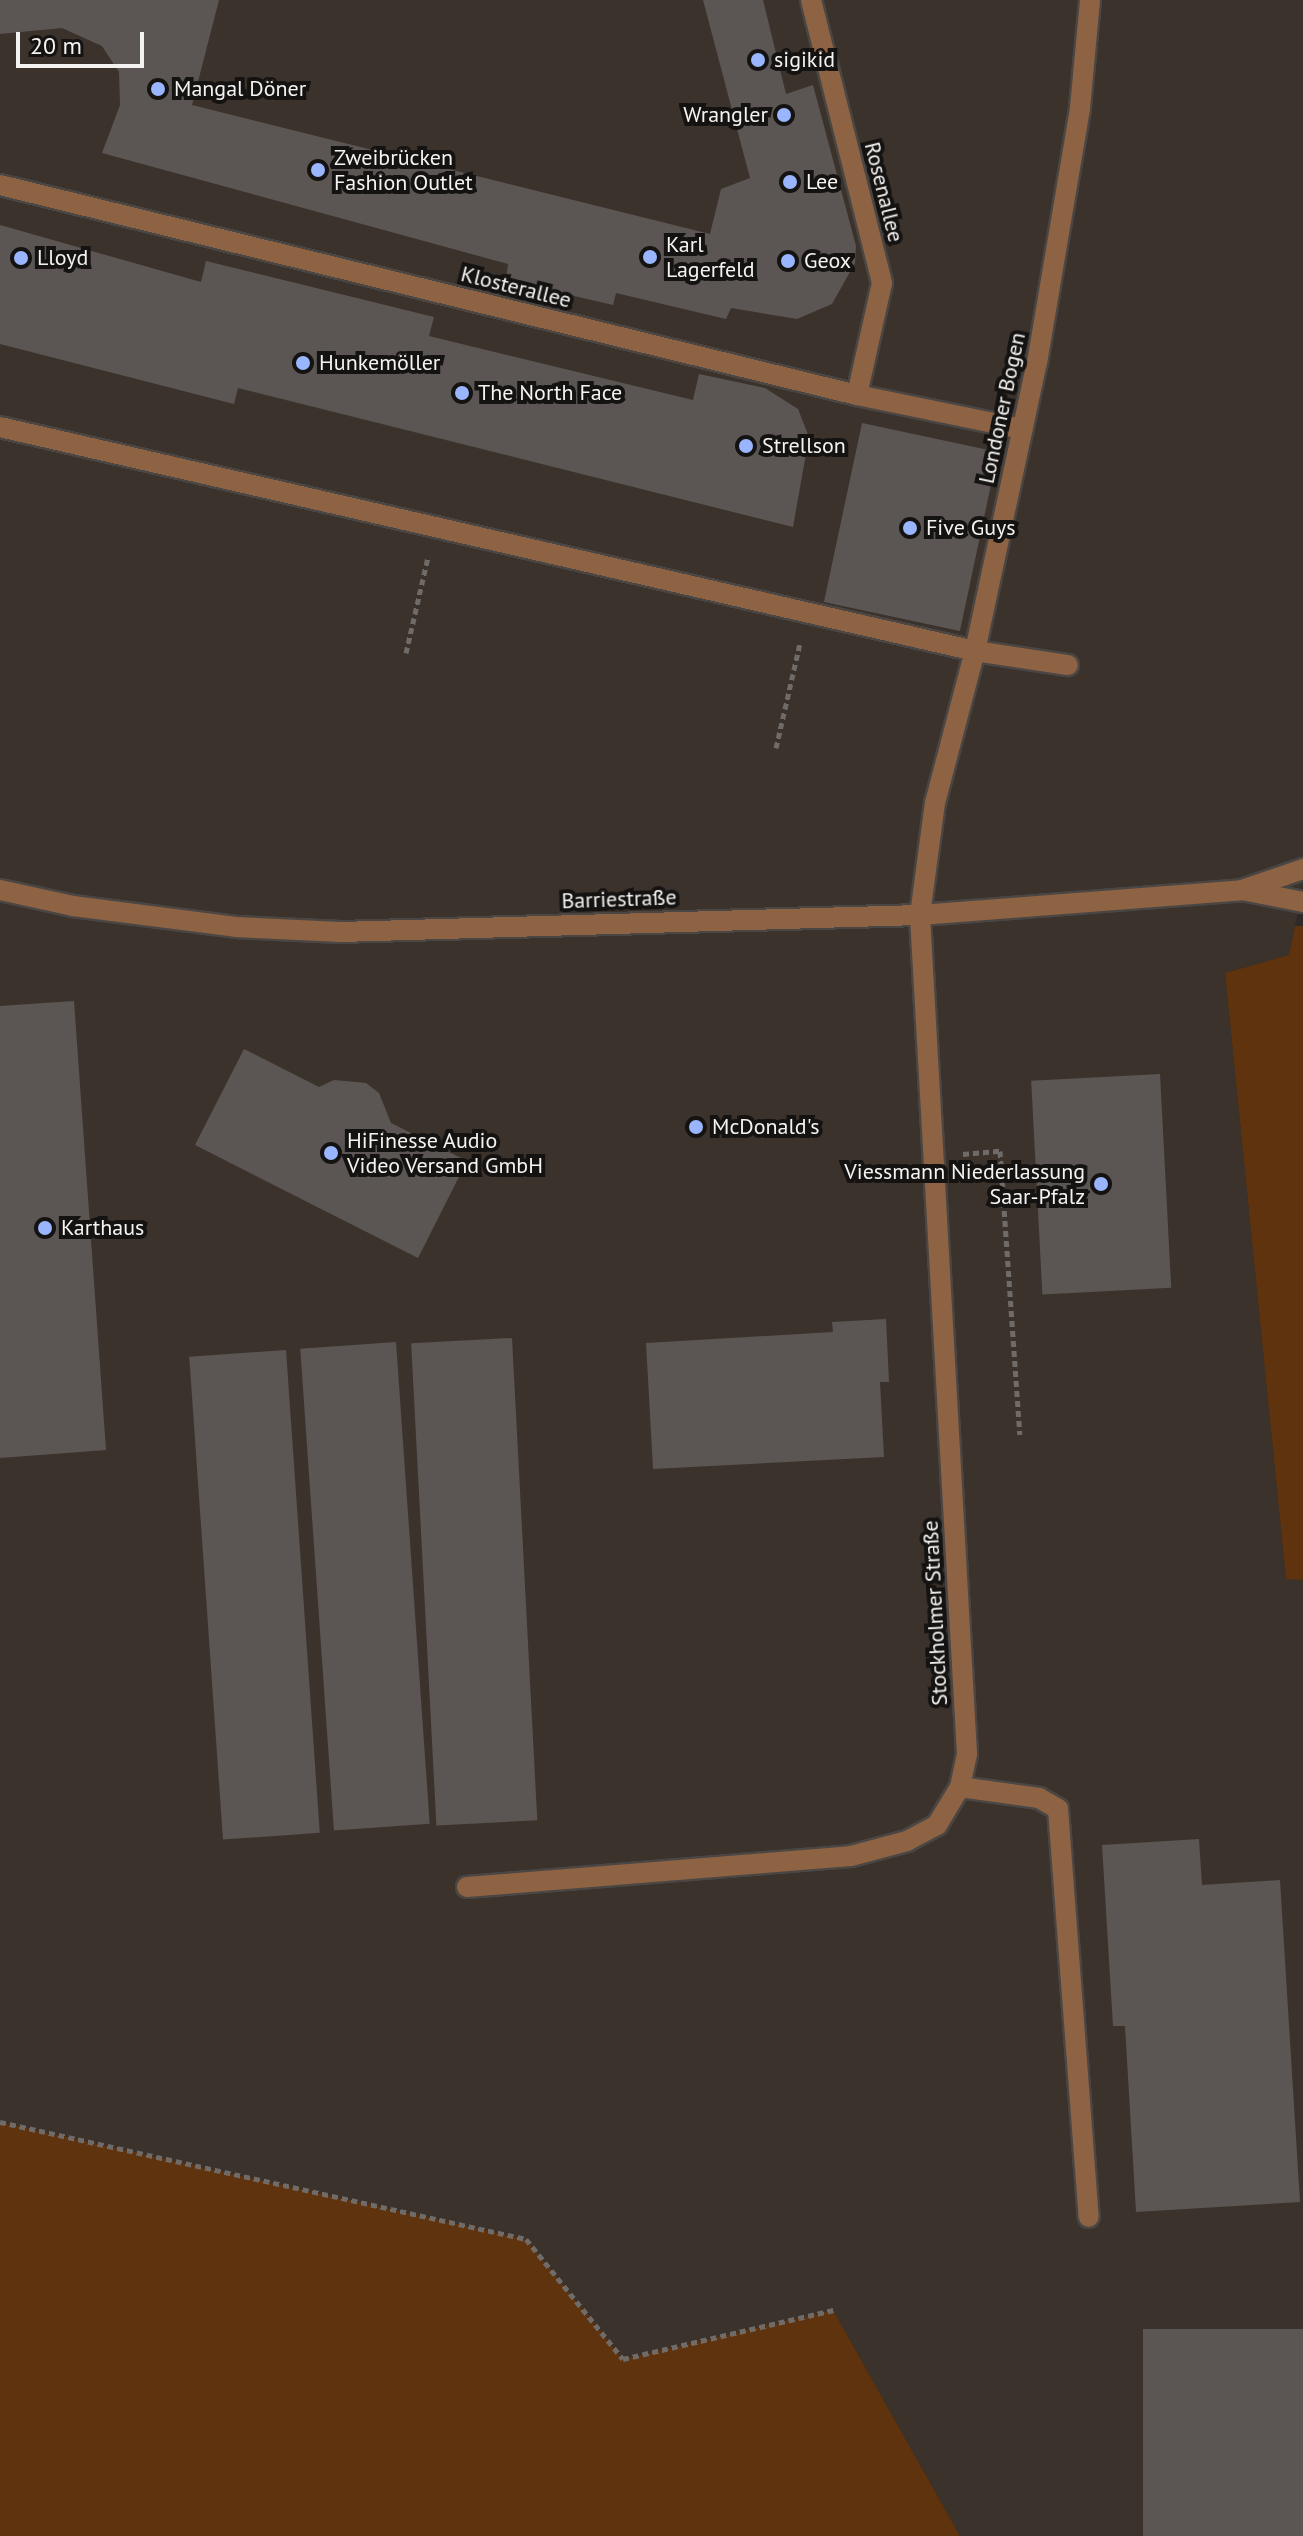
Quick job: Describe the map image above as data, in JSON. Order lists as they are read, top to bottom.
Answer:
{
  "streets": {
    "street": [
      "Rosenallee",
      "Klosterallee",
      "Londoner Bogen",
      "Barriestraße",
      "Stockholmer Straße"
    ]
  },
  "crossings": [
    ["Rosenallee", "Klosterallee"],
    ["Klosterallee", "Londoner Bogen"],
    ["Londoner Bogen", "Barriestraße"],
    ["Londoner Bogen", "Stockholmer Straße"],
    ["Barriestraße", "Stockholmer Straße"]
  ],
  "places": [
    "sigikid",
    "Mangal Döner",
    "Wrangler",
    "Zweibrücken Fashion Outlet",
    "Lee",
    "Karl Lagerfeld",
    "Lloyd",
    "Geox",
    "Hunkemöller",
    "The North Face",
    "Strellson",
    "Five Guys",
    "McDonald's",
    "HiFinesse Audio Video Versand GmbH",
    "Viessmann Niederlassung Saar-Pfalz",
    "Karthaus"
  ],
  "scale_bar": "20 m"
}
